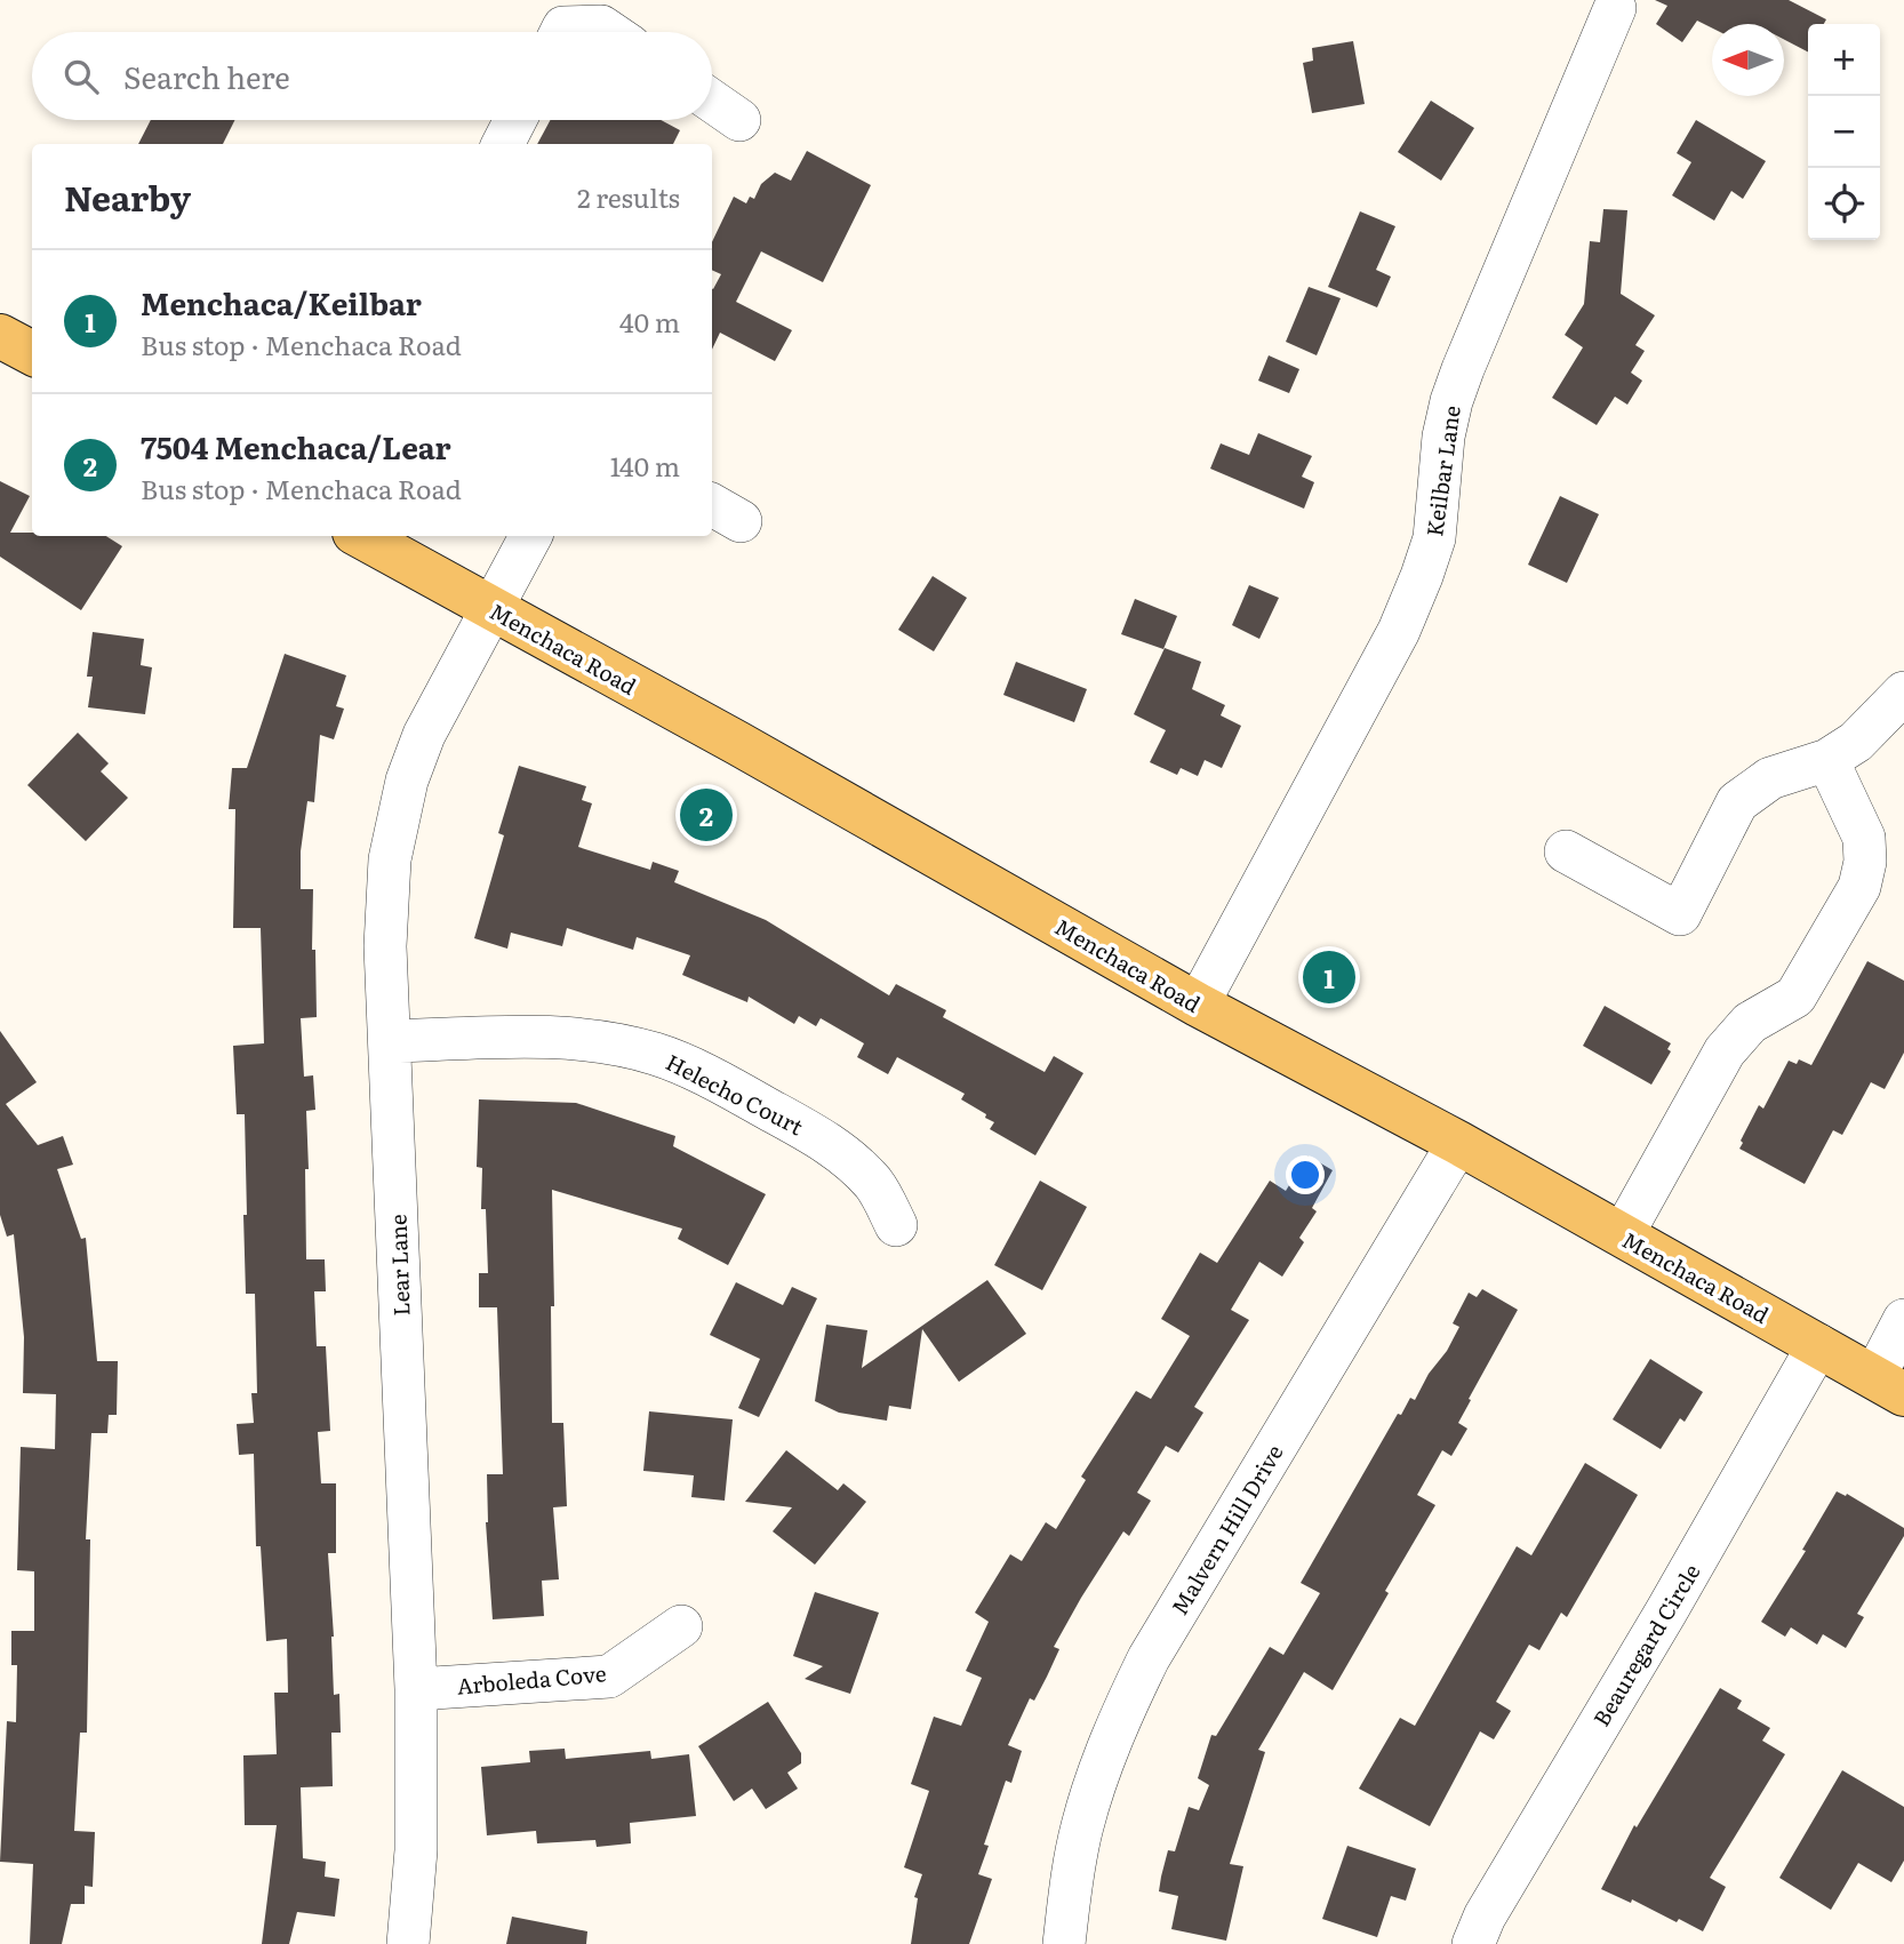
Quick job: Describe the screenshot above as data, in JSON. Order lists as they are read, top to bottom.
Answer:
{
  "streets": {
    "main road": ["Menchaca Road"],
    "street": [
      "Keilbar Lane",
      "Helecho Court",
      "Lear Lane",
      "Malvern Hill Drive",
      "Beauregard Circle",
      "Arboleda Cove"
    ]
  },
  "crossings": [
    ["Keilbar Lane", "Menchaca Road"],
    ["Menchaca Road", "Lear Lane"],
    ["Menchaca Road", "Malvern Hill Drive"],
    ["Menchaca Road", "Beauregard Circle"],
    ["Helecho Court", "Lear Lane"],
    ["Lear Lane", "Arboleda Cove"]
  ],
  "north": "left",
  "page": {
    "map_buttons": ["+", "−"],
    "search": "Search here",
    "heading": ["Nearby", "2 results"],
    "list": [
      {
        "mark": "1",
        "name": "Menchaca/Keilbar",
        "note": "Bus stop · Menchaca Road",
        "value": "40 m"
      },
      {
        "mark": "2",
        "name": "7504 Menchaca/Lear",
        "note": "Bus stop · Menchaca Road",
        "value": "140 m"
      }
    ],
    "pins": ["2", "1"]
  }
}
